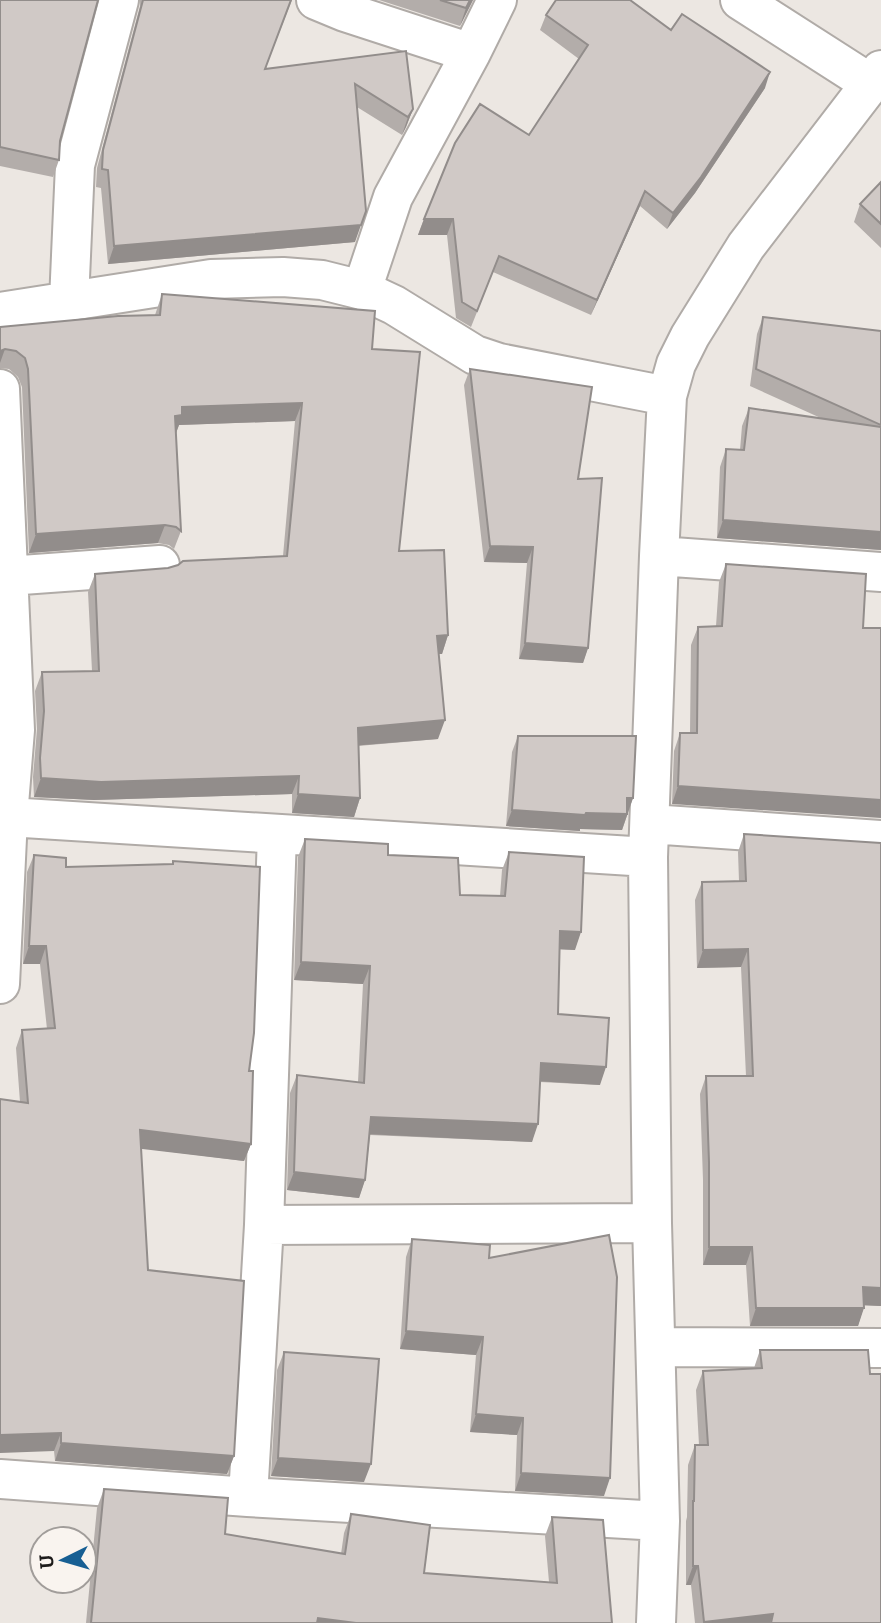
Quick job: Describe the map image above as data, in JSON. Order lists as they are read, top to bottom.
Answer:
{
  "north": "left"
}
